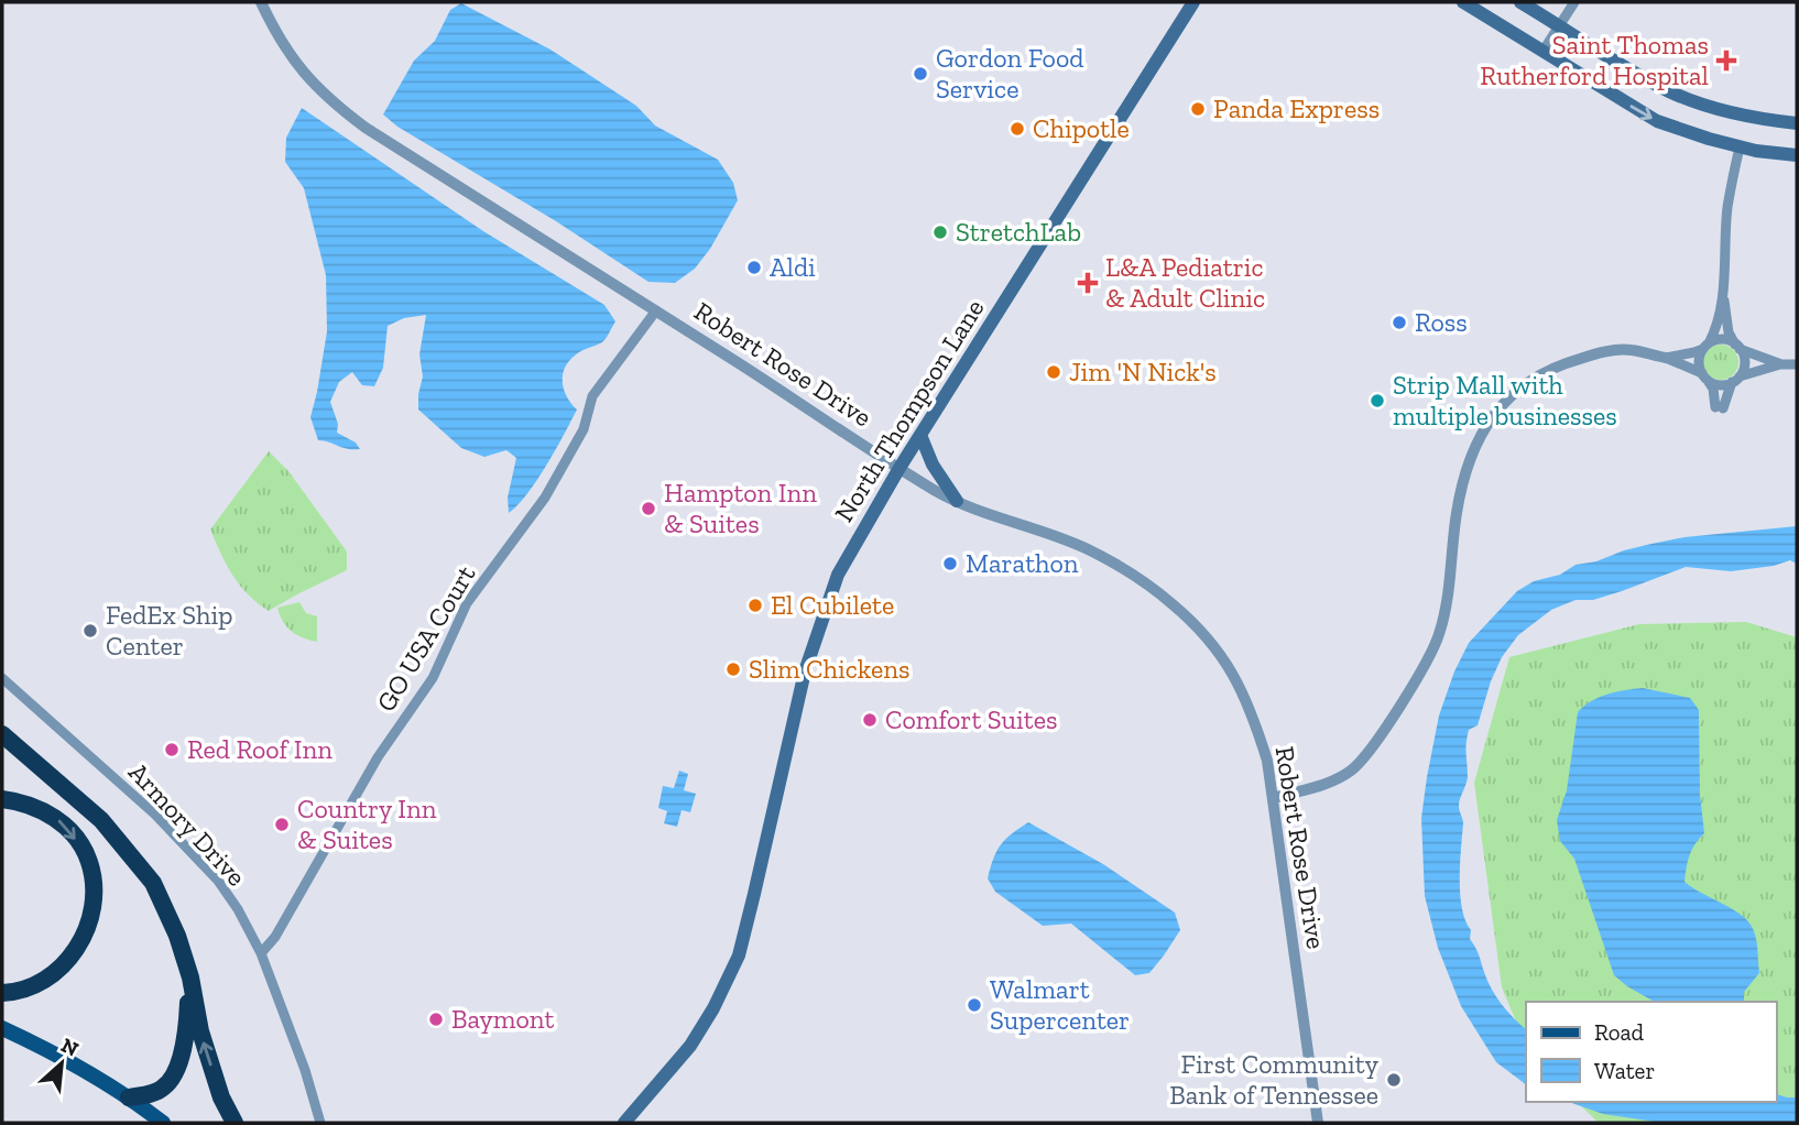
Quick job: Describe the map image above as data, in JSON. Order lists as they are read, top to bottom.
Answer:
{
  "streets": {
    "main road": ["North Thompson Lane"],
    "street": ["Robert Rose Drive", "GO USA Court", "Armory Drive"]
  },
  "crossings": [
    ["Robert Rose Drive", "North Thompson Lane"],
    ["Robert Rose Drive", "GO USA Court"],
    ["GO USA Court", "Armory Drive"]
  ],
  "places": {
    "health": ["Saint Thomas Rutherford Hospital", "L&A Pediatric & Adult Clinic"],
    "other": [
      "Gordon Food Service",
      "Panda Express",
      "Chipotle",
      "StretchLab",
      "Aldi",
      "Ross",
      "Jim 'N Nick's",
      "Strip Mall with multiple businesses",
      "Hampton Inn & Suites",
      "Marathon",
      "El Cubilete",
      "FedEx Ship Center",
      "Slim Chickens",
      "Comfort Suites",
      "Red Roof Inn",
      "Country Inn & Suites",
      "Walmart Supercenter",
      "Baymont",
      "First Community Bank of Tennessee"
    ]
  },
  "legend": ["Road", "Water"],
  "north": "top right"
}
